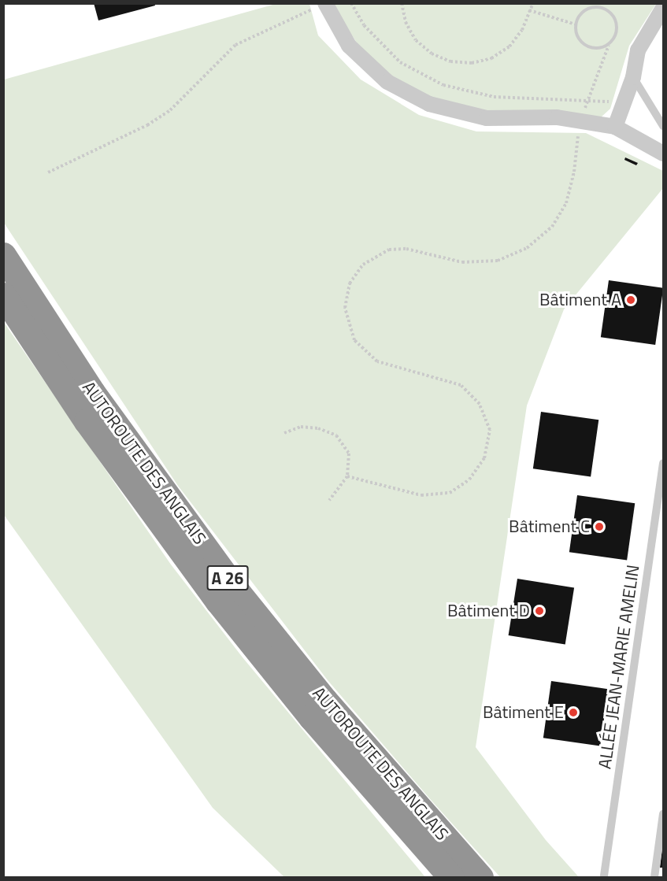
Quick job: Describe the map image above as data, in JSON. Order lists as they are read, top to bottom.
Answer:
{
  "streets": {
    "highway": ["AUTOROUTE DES ANGLAIS", "A 26"],
    "lane": ["ALLÉE JEAN-MARIE AMELIN"]
  },
  "places": [
    "Bâtiment A",
    "Bâtiment C",
    "Bâtiment D",
    "Bâtiment E"
  ]
}
